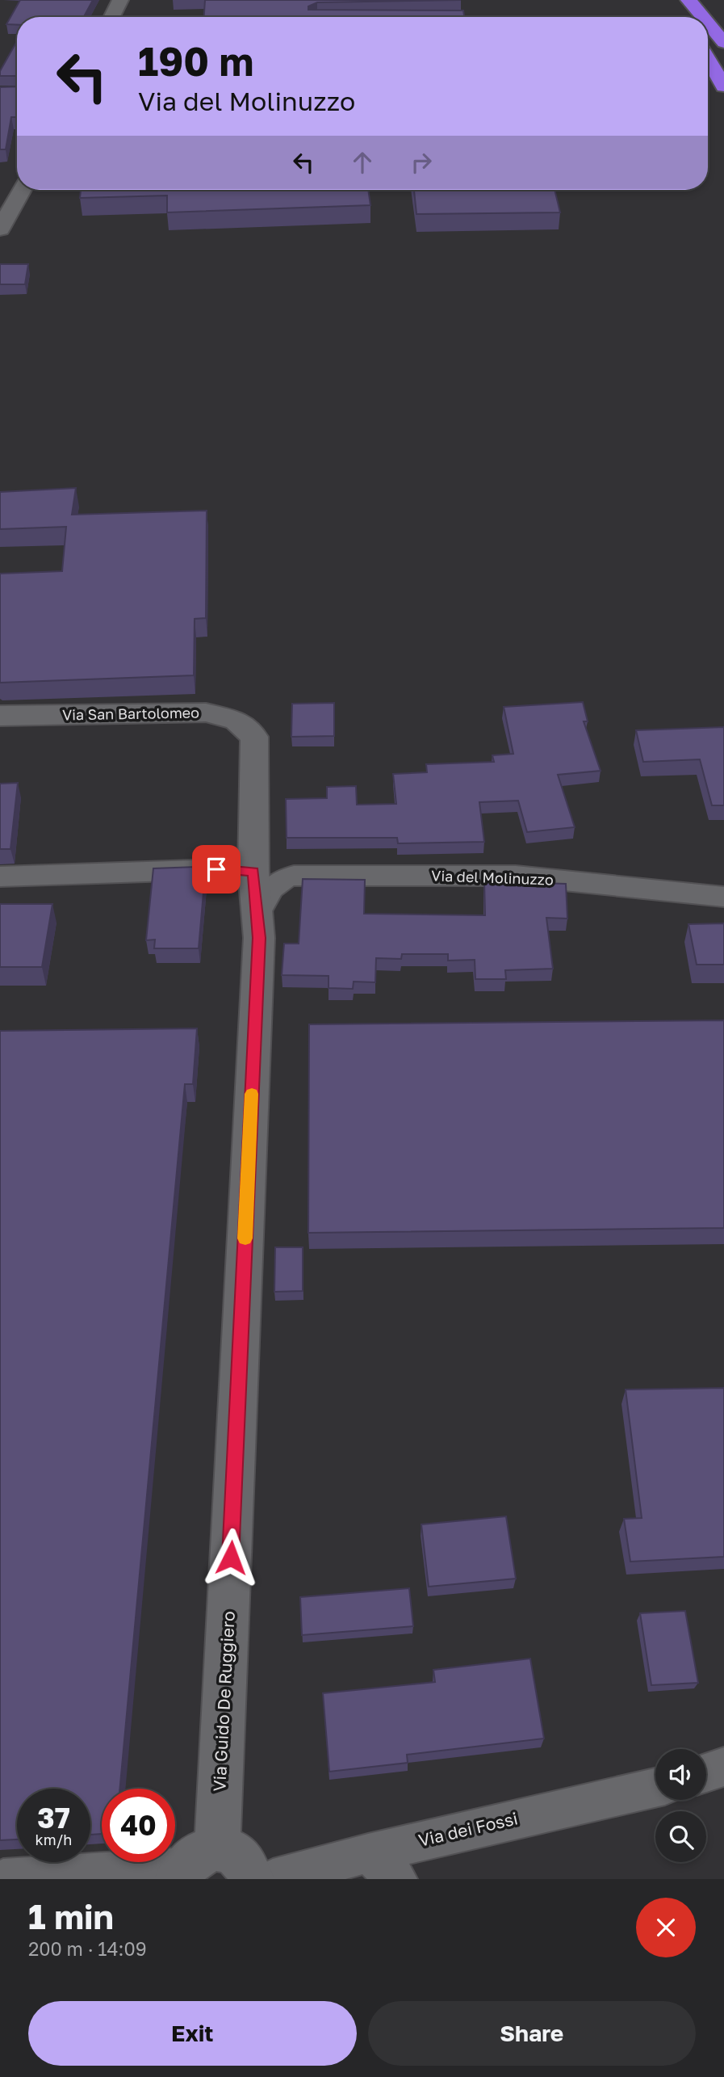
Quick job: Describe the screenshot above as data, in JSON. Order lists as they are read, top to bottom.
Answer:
{
  "streets": {
    "street": [
      "Via San Bartolomeo",
      "Via del Molinuzzo",
      "Via Guido De Ruggiero",
      "Via dei Fossi"
    ]
  },
  "crossings": [
    ["Via San Bartolomeo", "Via Guido De Ruggiero"],
    ["Via del Molinuzzo", "Via Guido De Ruggiero"]
  ],
  "page": {
    "turn": ["190 m", "Via del Molinuzzo"],
    "speed": "37 km/h",
    "limit": "40",
    "heading": ["1 min", "200 m · 14:09"],
    "buttons": ["Exit", "Share"]
  }
}
